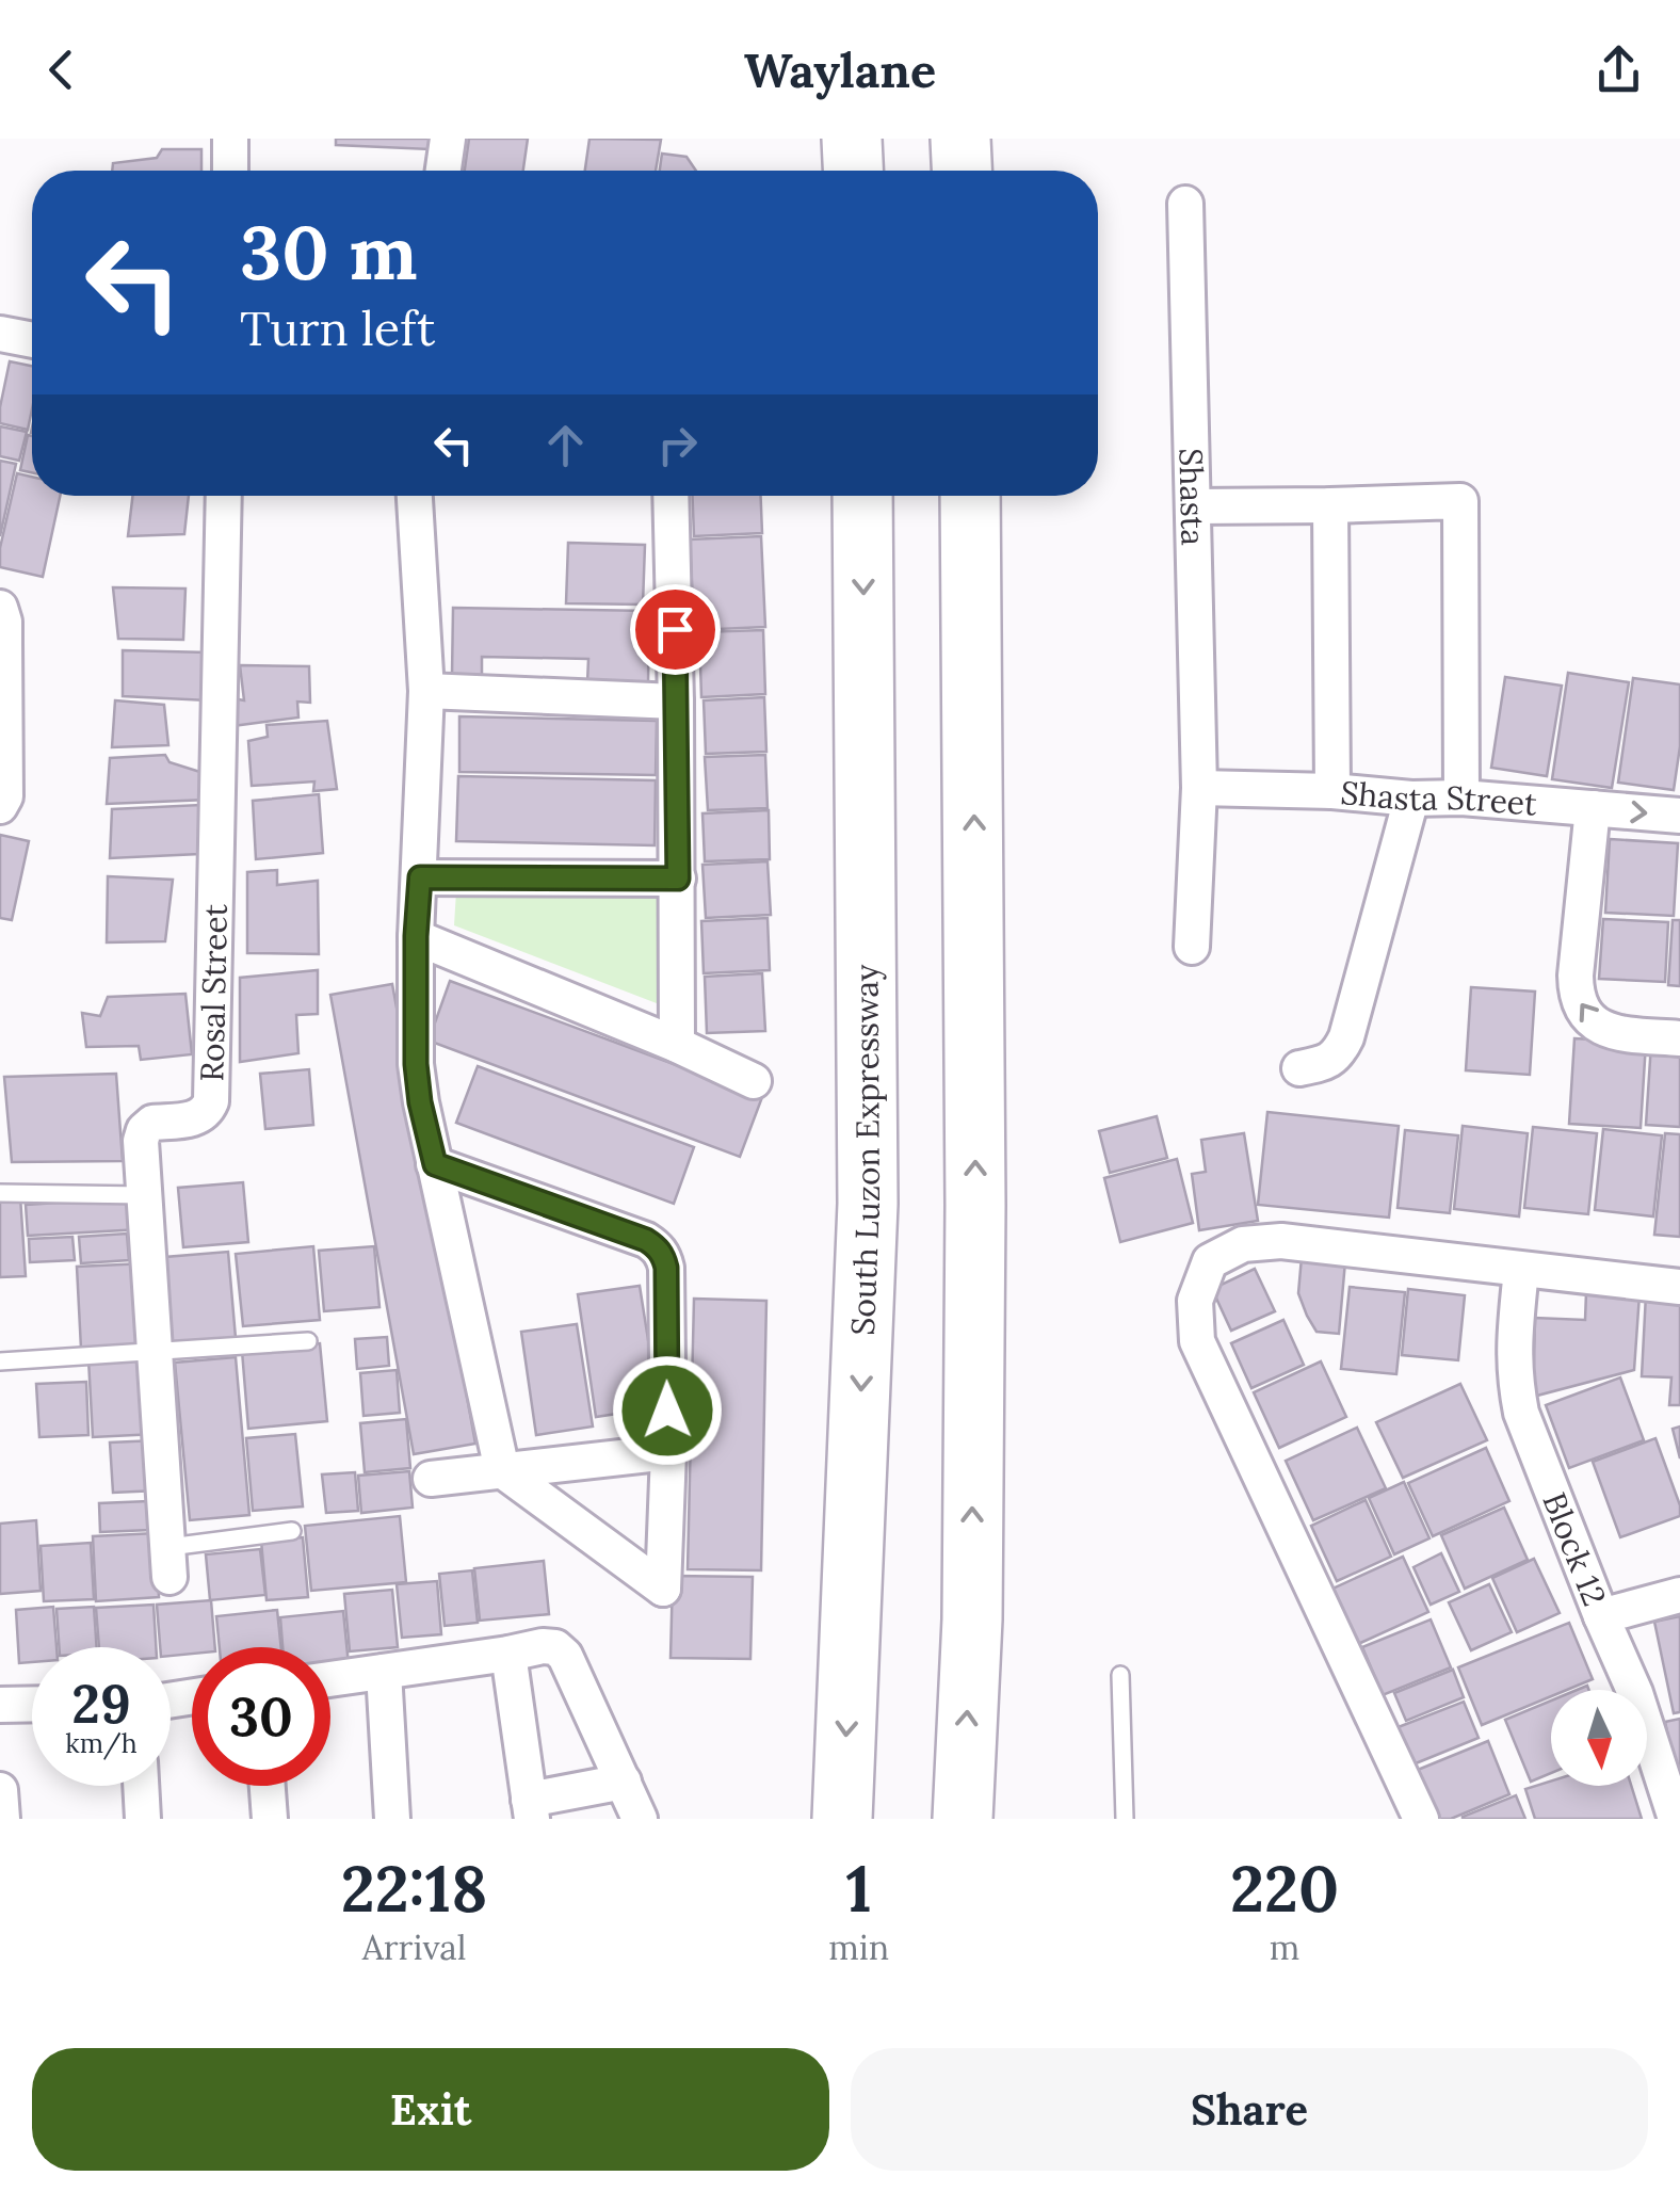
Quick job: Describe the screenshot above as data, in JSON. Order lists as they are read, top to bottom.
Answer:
{
  "streets": {
    "highway": ["South Luzon Expressway"],
    "street": [
      "Shasta",
      "Shasta Street",
      "Rosal Street",
      "Block 12"
    ]
  },
  "crossings": [
    ["Shasta", "Shasta Street"]
  ],
  "north": "bottom",
  "page": {
    "header": "Waylane",
    "turn": ["30 m", "Turn left"],
    "speed": "29 km/h",
    "limit": "30",
    "eta": [
      "22:18",
      "Arrival",
      "1",
      "min",
      "220",
      "m"
    ],
    "buttons": ["Exit", "Share"]
  }
}
